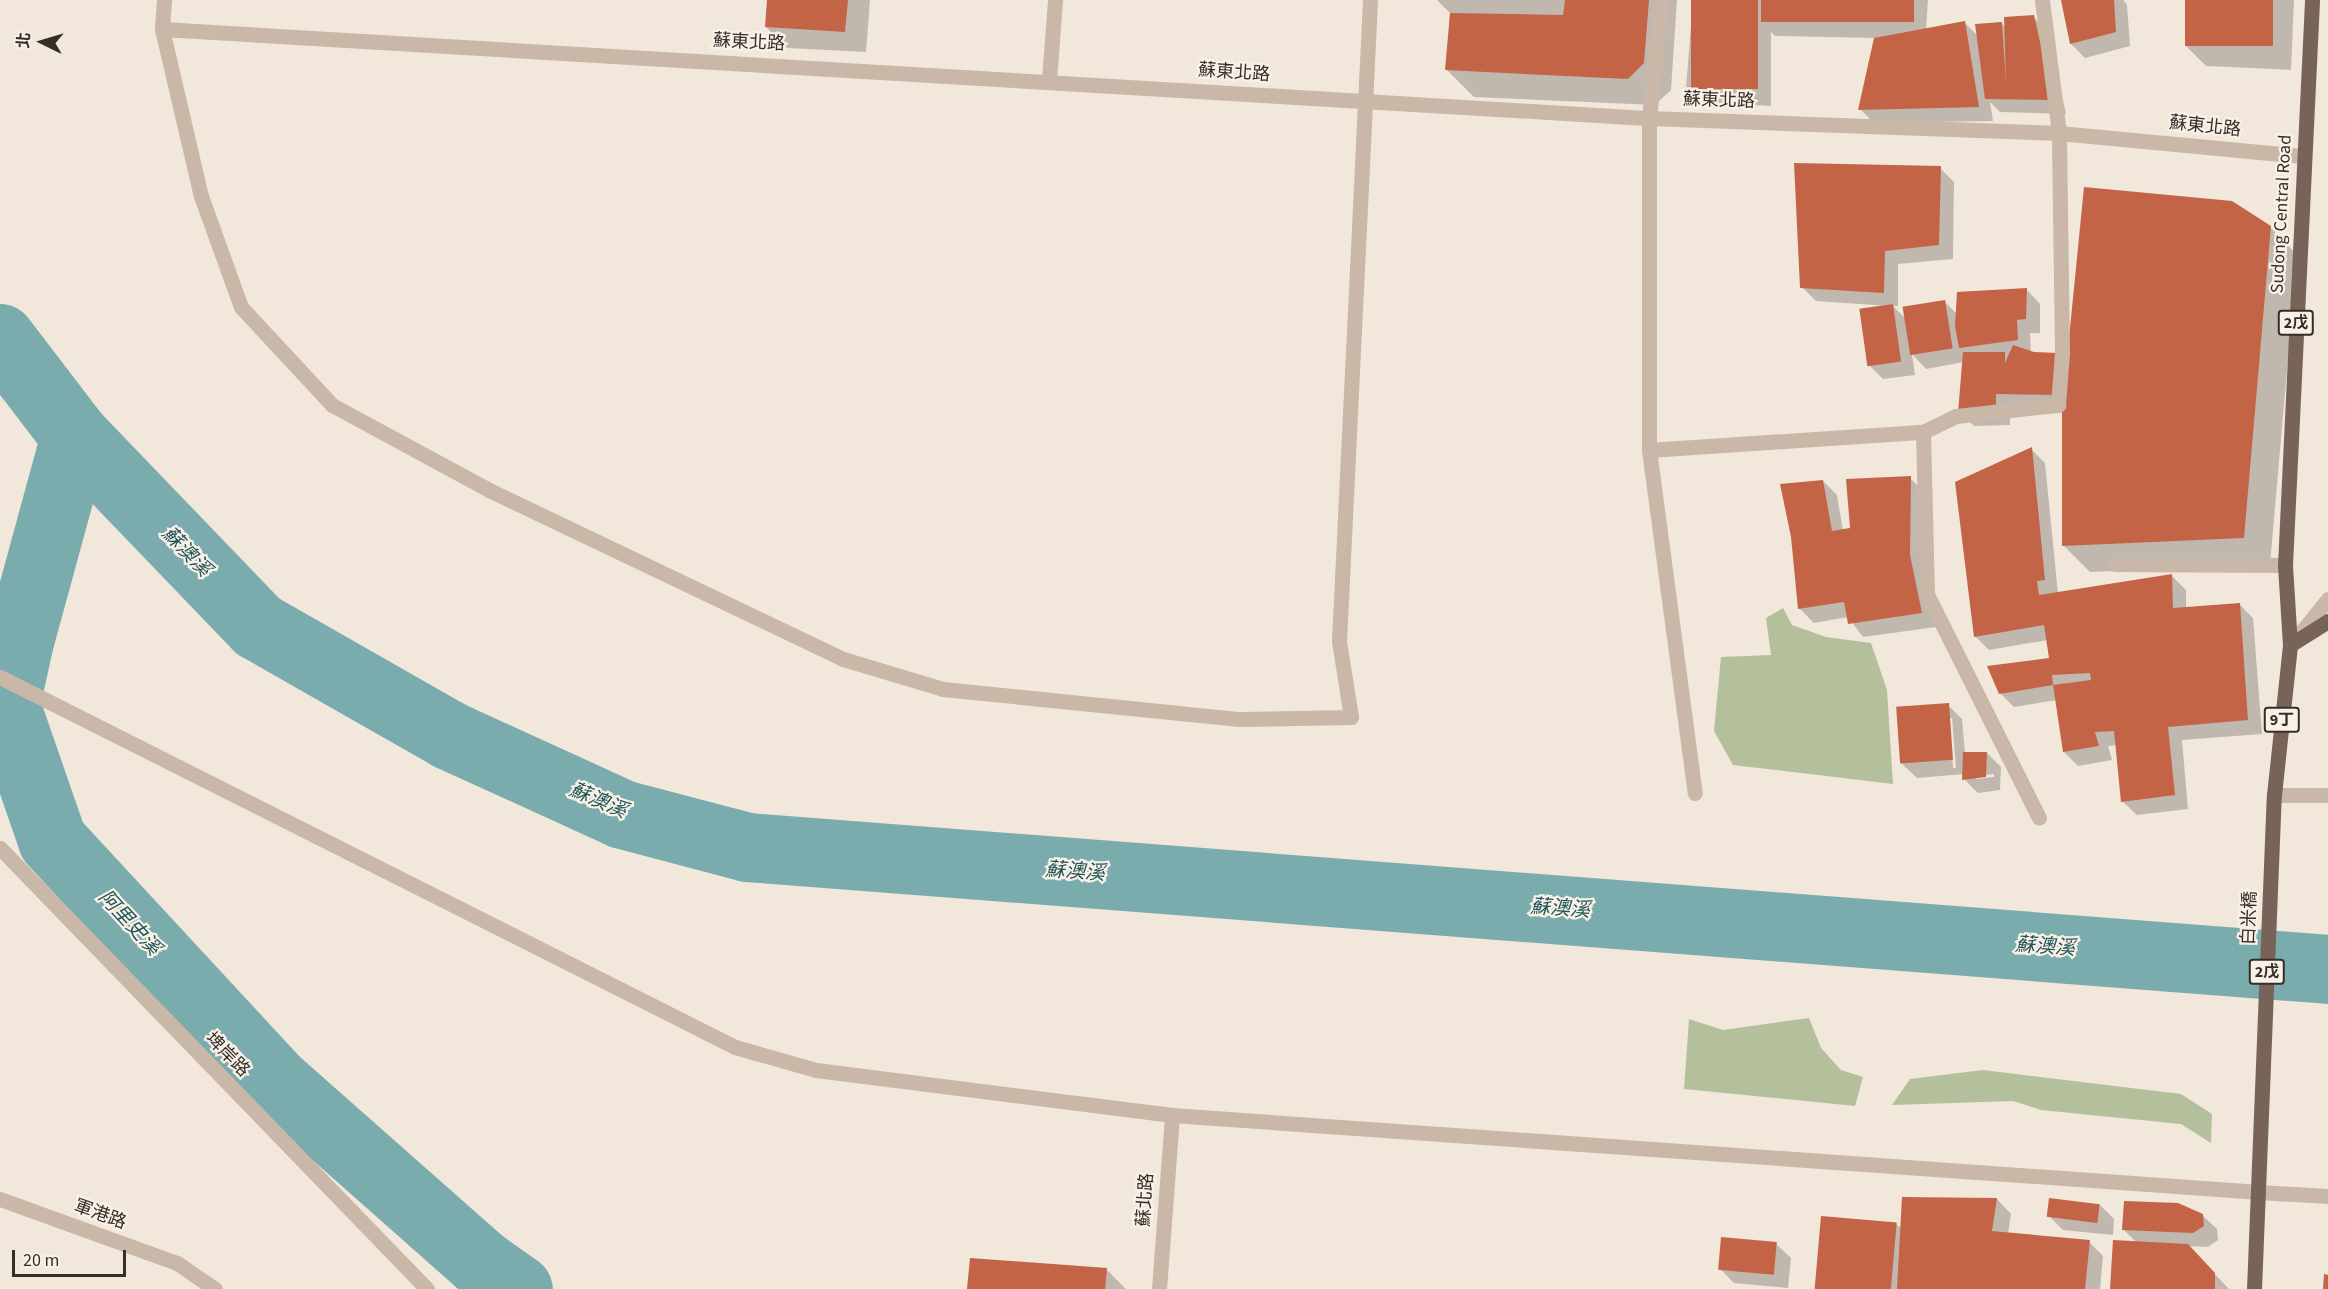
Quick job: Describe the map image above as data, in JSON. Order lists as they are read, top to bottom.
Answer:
{
  "streets": {
    "main road": [
      "Sudong Central Road",
      "2戊",
      "9丁",
      "白米橋"
    ],
    "street": [
      "蘇東北路",
      "埤岸路",
      "蘇北路",
      "軍港路"
    ]
  },
  "crossings": [
    ["蘇東北路", "Sudong Central Road"],
    ["Sudong Central Road", "9丁"],
    ["2戊", "白米橋"],
    ["9丁", "白米橋"]
  ],
  "water": ["蘇澳溪", "阿里史溪"],
  "scale_bar": "20 m",
  "north": "left"
}
